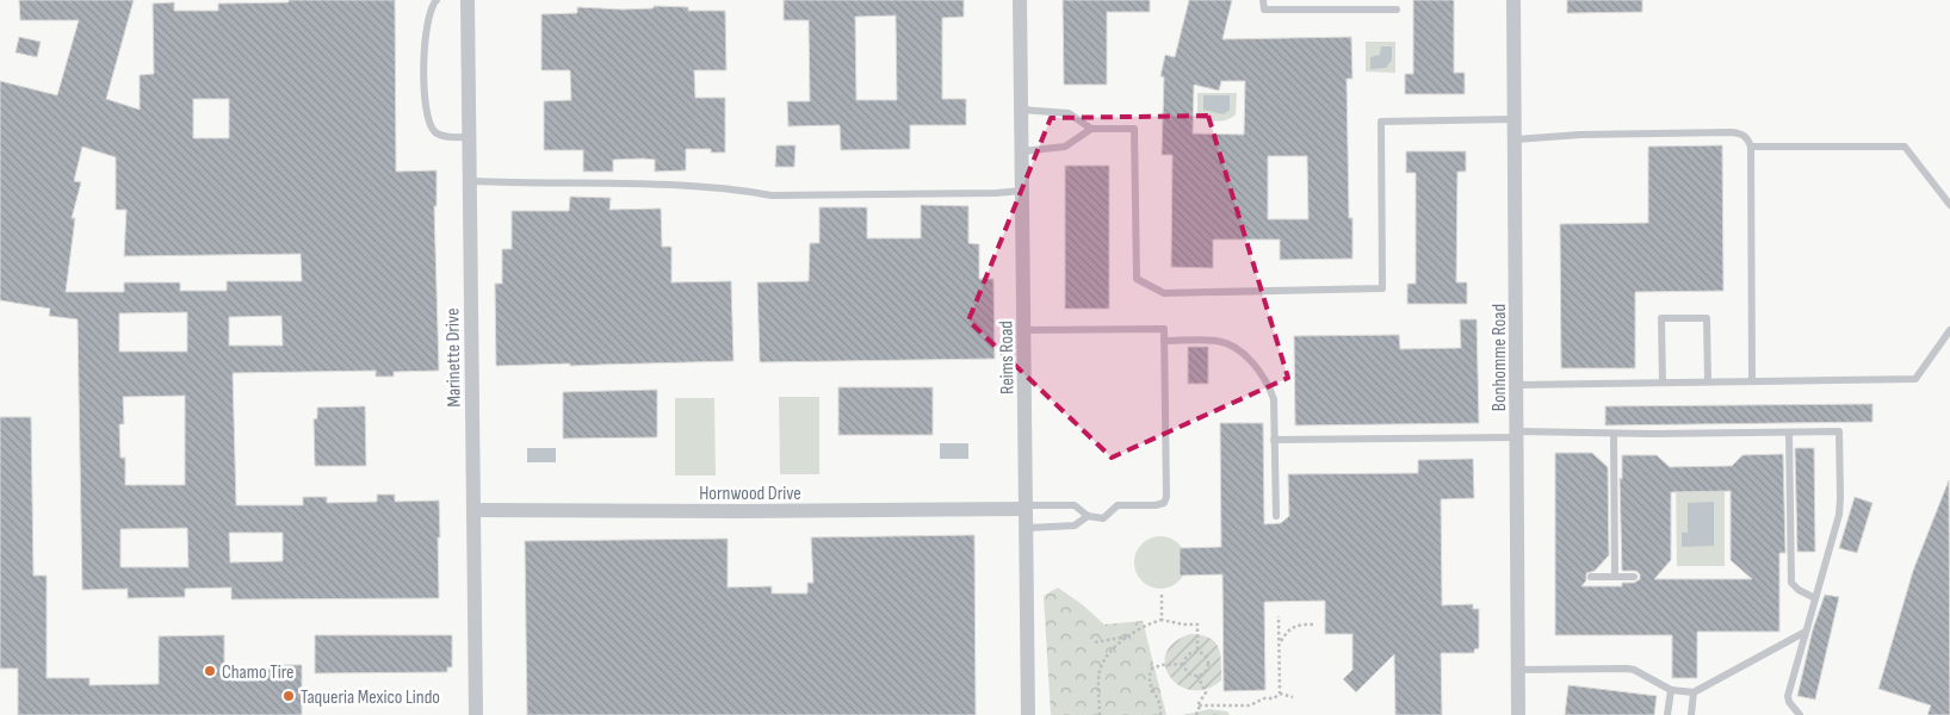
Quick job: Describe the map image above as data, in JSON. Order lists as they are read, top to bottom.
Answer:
{
  "streets": {
    "street": [
      "Marinette Drive",
      "Reims Road",
      "Bonhomme Road",
      "Hornwood Drive"
    ]
  },
  "crossings": [
    ["Marinette Drive", "Hornwood Drive"],
    ["Reims Road", "Hornwood Drive"]
  ],
  "places": ["Chamo Tire", "Taqueria Mexico Lindo"]
}
